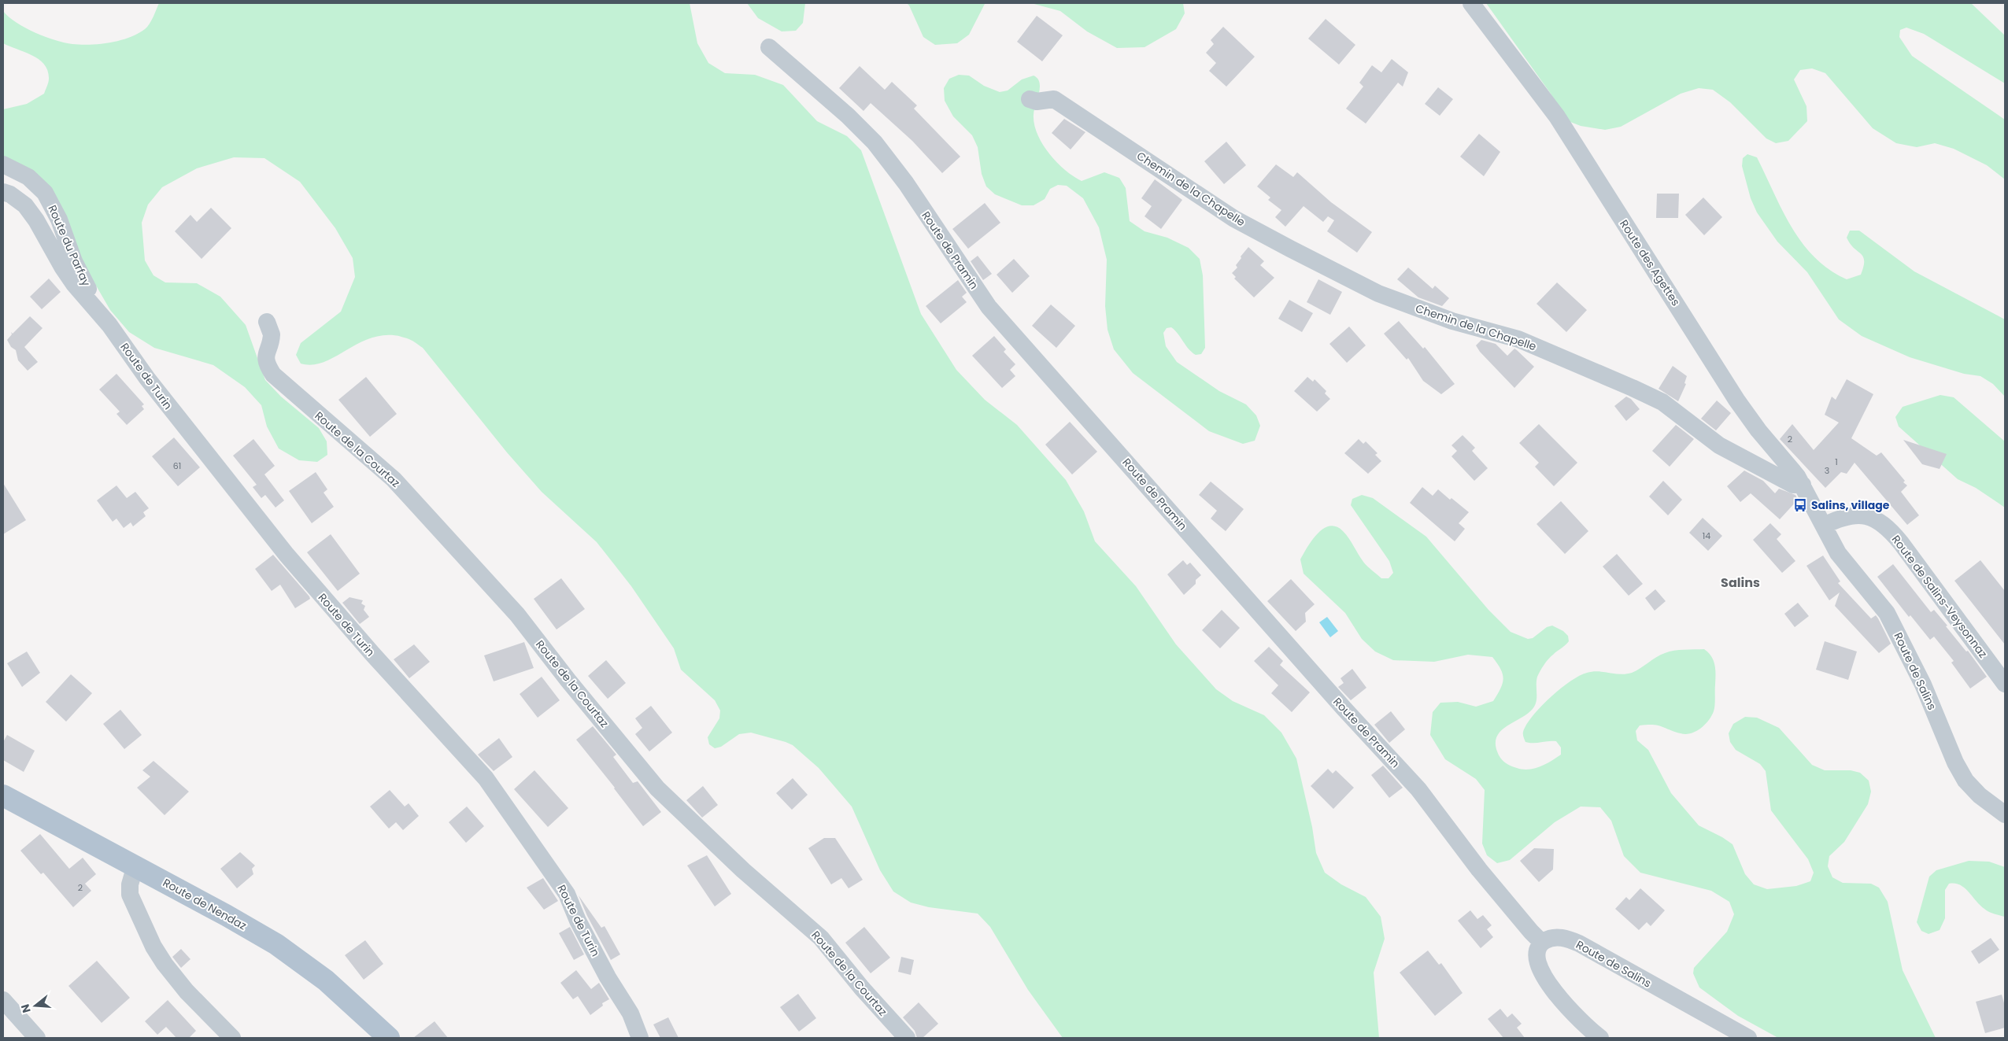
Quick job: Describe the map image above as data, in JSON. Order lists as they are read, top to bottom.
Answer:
{
  "streets": {
    "main road": ["Route de Nendaz"],
    "street": [
      "Chemin de la Chapelle",
      "Route du Parfay",
      "Route de Pramin",
      "Route des Agettes",
      "Route de Turin",
      "Route de la Courtaz",
      "Route de Salins-Veysonnaz",
      "Route de Salins"
    ]
  },
  "crossings": [
    ["Chemin de la Chapelle", "Route des Agettes"],
    ["Route du Parfay", "Route de Turin"],
    ["Route de Pramin", "Route de Salins"],
    ["Route des Agettes", "Route de Salins-Veysonnaz"],
    ["Route des Agettes", "Route de Salins"],
    ["Route de Salins-Veysonnaz", "Route de Salins"]
  ],
  "districts": ["Salins"],
  "places": {
    "bus stop": ["Salins, village"]
  },
  "house_numbers": [
    "2",
    "1",
    "61",
    "3",
    "14",
    "2"
  ],
  "north": "left"
}
